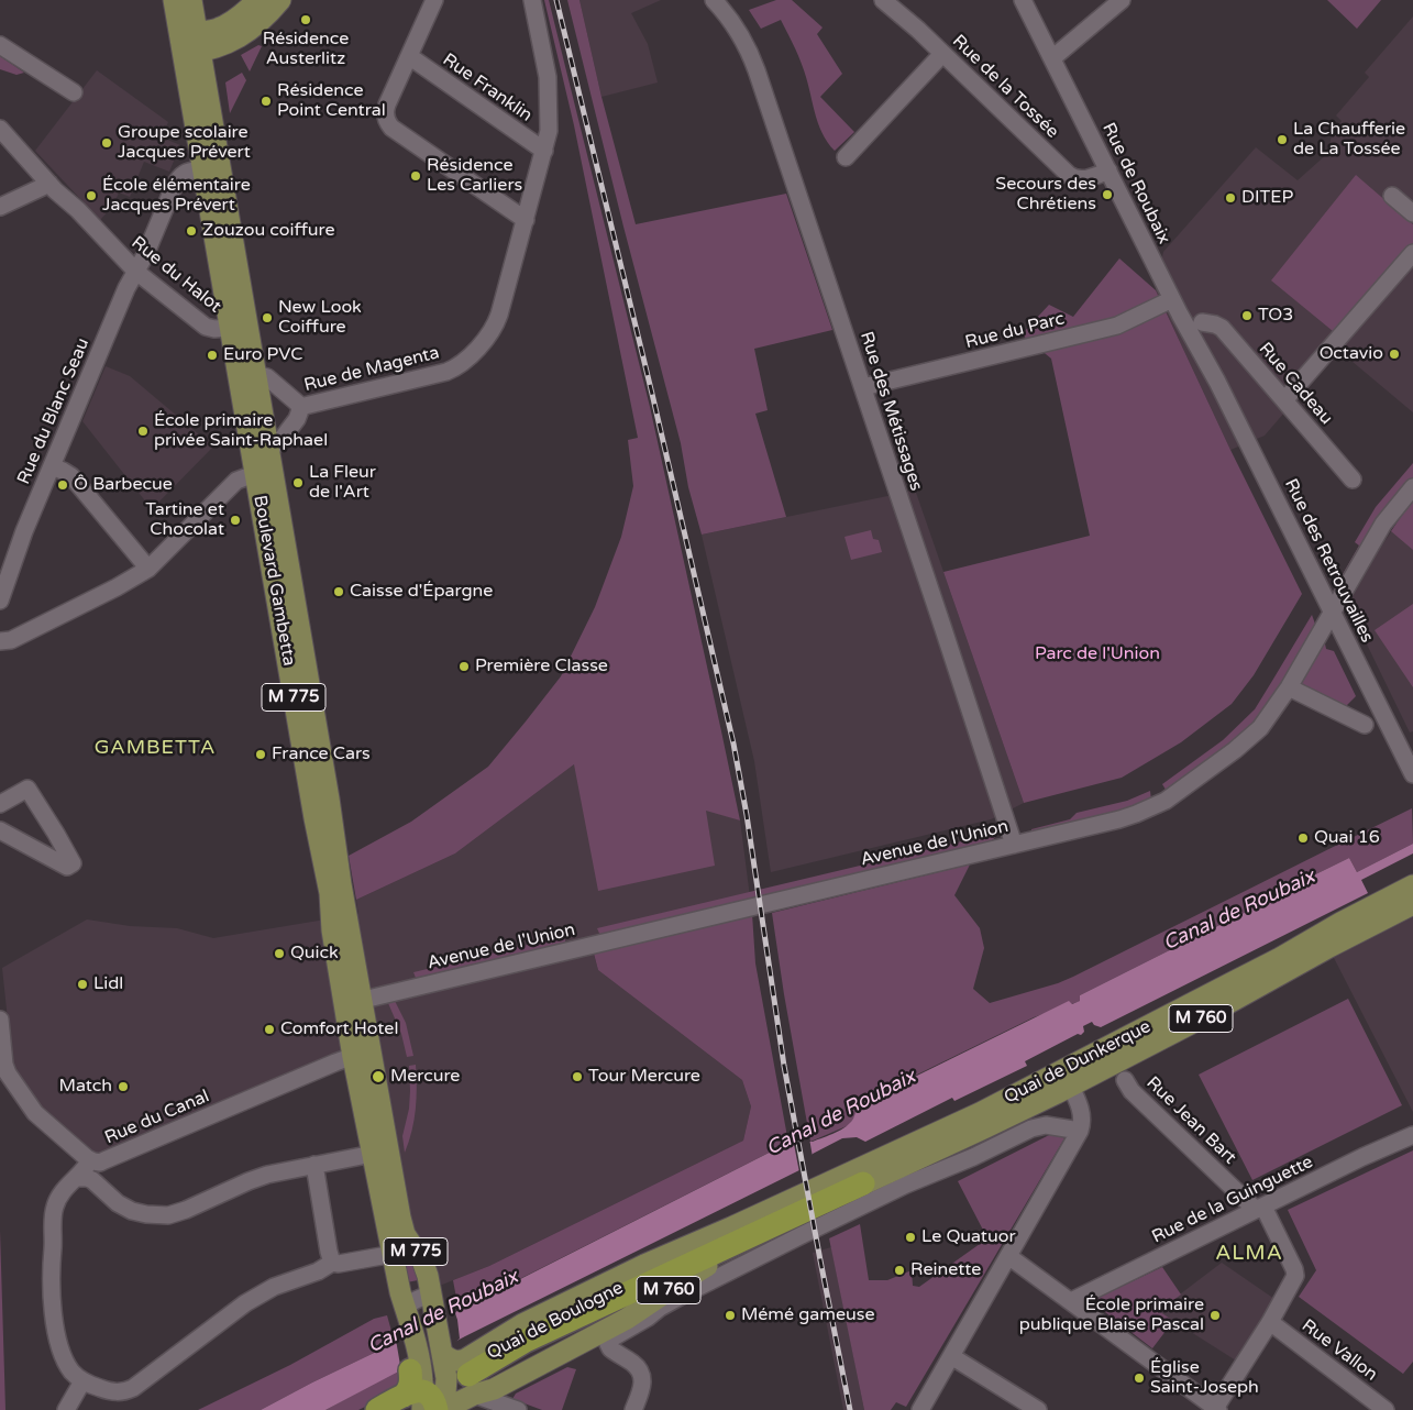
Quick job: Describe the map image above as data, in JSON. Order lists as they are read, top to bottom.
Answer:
{
  "streets": {
    "highway": ["Quai de Boulogne"],
    "main road": [
      "Boulevard Gambetta",
      "M 775",
      "M 760",
      "Quai de Dunkerque"
    ],
    "street": [
      "Rue de la Tossée",
      "Rue Franklin",
      "Rue de Roubaix",
      "Rue du Halot",
      "Rue du Parc",
      "Rue de Magenta",
      "Rue Cadeau",
      "Rue du Blanc Seau",
      "Rue des Métissages",
      "Rue des Retrouvailles",
      "Avenue de l'Union",
      "Rue du Canal",
      "Rue Jean Bart",
      "Rue de la Guinguette",
      "Rue Vallon"
    ]
  },
  "crossings": [
    ["Rue de la Tossée", "Rue de Roubaix"],
    ["Rue Franklin", "Rue de Magenta"],
    ["Rue de Roubaix", "Rue du Parc"],
    ["Rue de Roubaix", "Rue des Retrouvailles"],
    ["Rue du Halot", "Rue du Blanc Seau"],
    ["Rue du Halot", "Boulevard Gambetta"],
    ["Rue du Parc", "Rue des Métissages"],
    ["Rue de Magenta", "Boulevard Gambetta"],
    ["Rue du Blanc Seau", "Boulevard Gambetta"],
    ["Rue des Métissages", "Avenue de l'Union"],
    ["Rue des Retrouvailles", "Avenue de l'Union"],
    ["Boulevard Gambetta", "M 775"],
    ["Boulevard Gambetta", "Avenue de l'Union"],
    ["Boulevard Gambetta", "Rue du Canal"],
    ["M 775", "M 760"],
    ["M 760", "Quai de Dunkerque"],
    ["M 760", "Quai de Boulogne"],
    ["Quai de Dunkerque", "Quai de Boulogne"],
    ["Rue Jean Bart", "Rue de la Guinguette"]
  ],
  "districts": ["GAMBETTA", "ALMA"],
  "water": ["Canal de Roubaix"],
  "parks": ["Parc de l'Union"],
  "places": [
    "Résidence Austerlitz",
    "Résidence Point Central",
    "La Chaufferie de La Tossée",
    "Groupe scolaire Jacques Prévert",
    "Résidence Les Carliers",
    "Secours des Chrétiens",
    "École élémentaire Jacques Prévert",
    "DITEP",
    "Zouzou coiffure",
    "TO3",
    "New Look Coiffure",
    "Octavio",
    "Euro PVC",
    "École primaire privée Saint-Raphael",
    "La Fleur de l'Art",
    "Ô Barbecue",
    "Tartine et Chocolat",
    "Caisse d'Épargne",
    "Première Classe",
    "France Cars",
    "Quai 16",
    "Quick",
    "Lidl",
    "Comfort Hotel",
    "Mercure",
    "Tour Mercure",
    "Match",
    "Le Quatuor",
    "Reinette",
    "Mémé gameuse",
    "École primaire publique Blaise Pascal",
    "Église Saint-Joseph"
  ]
}
